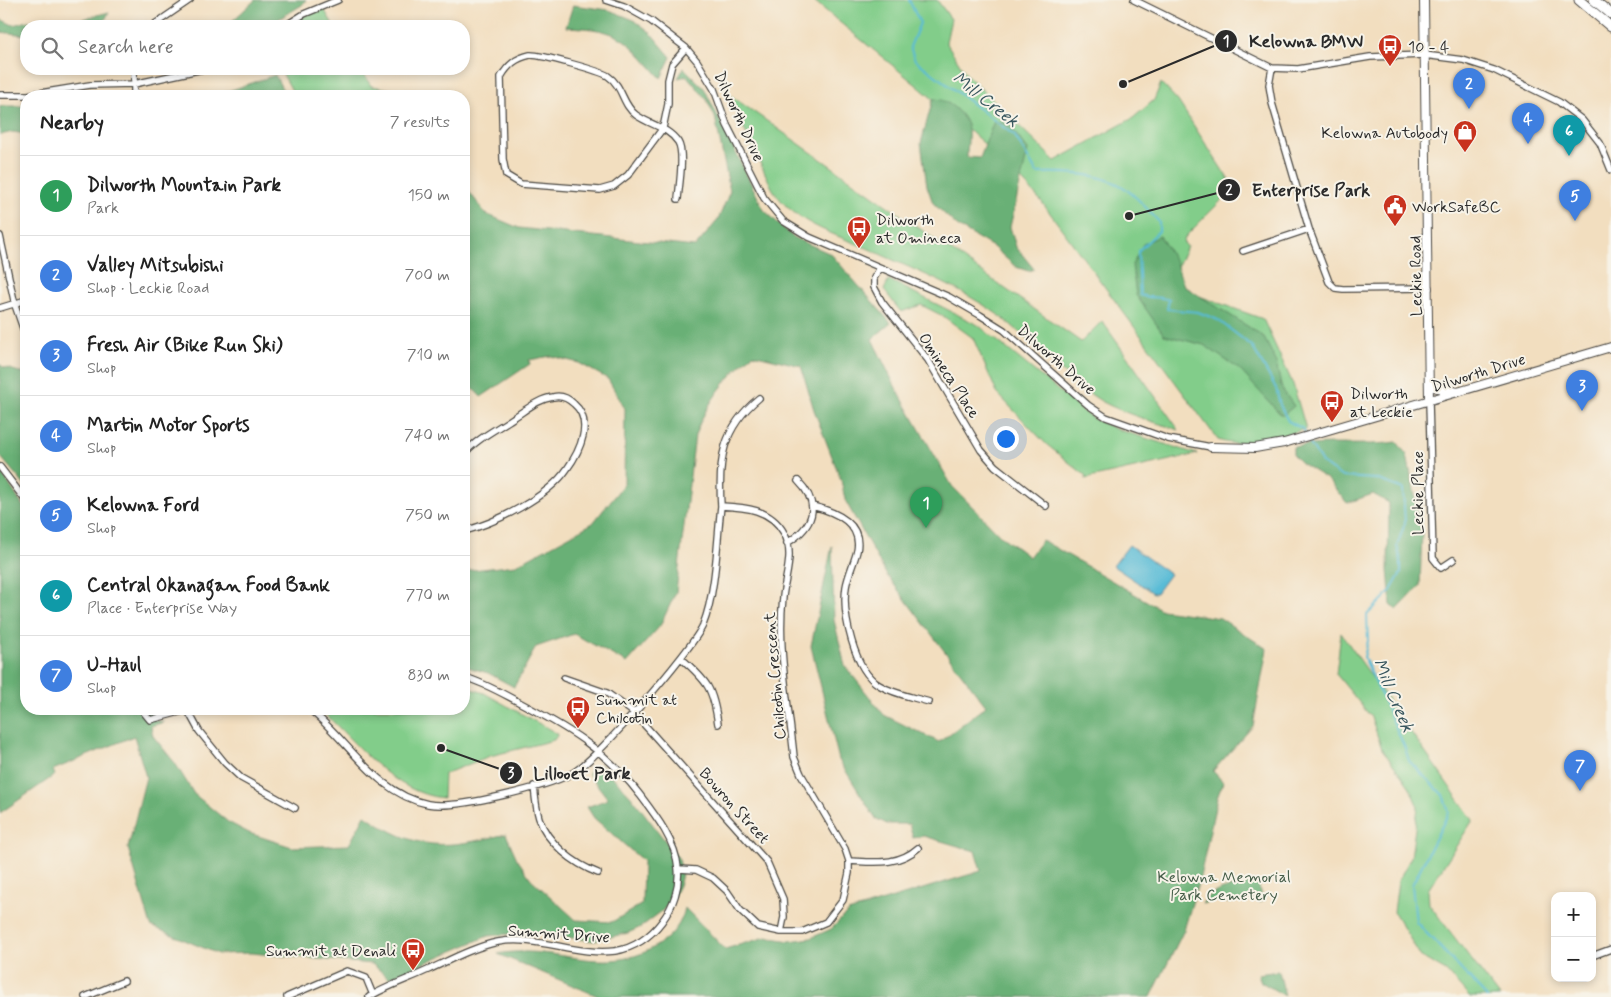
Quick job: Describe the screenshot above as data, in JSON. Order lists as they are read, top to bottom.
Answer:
{
  "streets": {
    "main road": ["Dilworth Drive", "Leckie Road"],
    "street": [
      "Omineca Place",
      "Leckie Place",
      "Chilcotin Crescent",
      "Bowron Street",
      "Summit Drive"
    ]
  },
  "crossings": [
    ["Dilworth Drive", "Leckie Road"],
    ["Dilworth Drive", "Omineca Place"],
    ["Dilworth Drive", "Leckie Place"],
    ["Leckie Road", "Leckie Place"],
    ["Chilcotin Crescent", "Bowron Street"],
    ["Chilcotin Crescent", "Summit Drive"]
  ],
  "water": ["Mill Creek"],
  "parks": ["Kelowna Memorial Park Cemetery"],
  "places": {
    "bus stop": [
      "10 - 4",
      "Dilworth at Omineca",
      "Dilworth at Leckie",
      "Summit at Chilcotin",
      "Summit at Denali"
    ],
    "other": ["Kelowna BMW", "Enterprise Park", "Lillooet Park"],
    "shop": ["Kelowna Autobody"],
    "public building": ["WorkSafeBC"]
  },
  "page": {
    "search": "Search here",
    "pins": [
      "2",
      "4",
      "6",
      "5",
      "3",
      "1",
      "7"
    ],
    "heading": ["Nearby", "7 results"],
    "list": [
      {
        "mark": "1",
        "name": "Dilworth Mountain Park",
        "note": "Park",
        "value": "150 m"
      },
      {
        "mark": "2",
        "name": "Valley Mitsubishi",
        "note": "Shop · Leckie Road",
        "value": "700 m"
      },
      {
        "mark": "3",
        "name": "Fresh Air (Bike Run Ski)",
        "note": "Shop",
        "value": "710 m"
      },
      {
        "mark": "4",
        "name": "Martin Motor Sports",
        "note": "Shop",
        "value": "740 m"
      },
      {
        "mark": "5",
        "name": "Kelowna Ford",
        "note": "Shop",
        "value": "750 m"
      },
      {
        "mark": "6",
        "name": "Central Okanagan Food Bank",
        "note": "Place · Enterprise Way",
        "value": "770 m"
      },
      {
        "mark": "7",
        "name": "U-Haul",
        "note": "Shop",
        "value": "830 m"
      }
    ],
    "map_buttons": ["+", "−"]
  }
}
